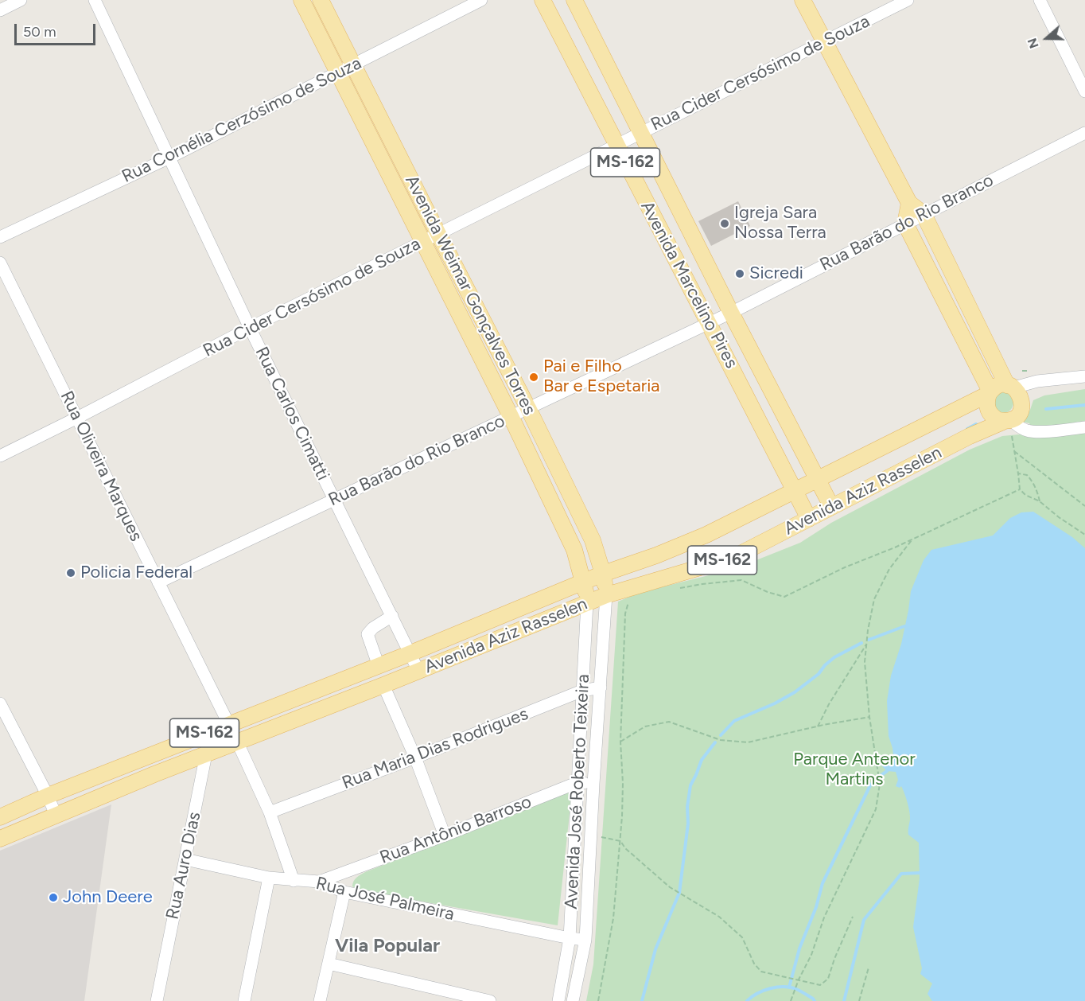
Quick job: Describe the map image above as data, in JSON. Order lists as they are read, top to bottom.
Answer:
{
  "streets": {
    "main road": [
      "MS-162",
      "Avenida Marcelino Pires",
      "Avenida Weimar Gonçalves Torres",
      "Avenida Aziz Rasselen",
      "Avenida José Roberto Teixeira"
    ],
    "street": [
      "Rua Cider Cersósimo de Souza",
      "Rua Cornélia Cerzósimo de Souza",
      "Rua Barão do Rio Branco",
      "Rua Carlos Cimatti",
      "Rua Oliveira Marques",
      "Rua Maria Dias Rodrigues",
      "Rua Antônio Barroso",
      "Rua Auro Dias",
      "Rua José Palmeira"
    ]
  },
  "crossings": [
    ["Rua Cider Cersósimo de Souza", "Avenida Marcelino Pires"],
    ["Rua Cider Cersósimo de Souza", "Avenida Weimar Gonçalves Torres"],
    ["Rua Cider Cersósimo de Souza", "Rua Carlos Cimatti"],
    ["Rua Cider Cersósimo de Souza", "Rua Oliveira Marques"],
    ["Rua Cornélia Cerzósimo de Souza", "Avenida Weimar Gonçalves Torres"],
    ["Rua Cornélia Cerzósimo de Souza", "Rua Carlos Cimatti"],
    ["Rua Barão do Rio Branco", "Avenida Marcelino Pires"],
    ["Rua Barão do Rio Branco", "Avenida Weimar Gonçalves Torres"],
    ["Rua Barão do Rio Branco", "Rua Carlos Cimatti"],
    ["Rua Barão do Rio Branco", "Rua Oliveira Marques"],
    ["Avenida Marcelino Pires", "Avenida Aziz Rasselen"],
    ["Avenida Weimar Gonçalves Torres", "Avenida Aziz Rasselen"],
    ["Avenida Weimar Gonçalves Torres", "Avenida José Roberto Teixeira"],
    ["Rua Carlos Cimatti", "Avenida Aziz Rasselen"],
    ["Rua Oliveira Marques", "Avenida Aziz Rasselen"],
    ["Rua Oliveira Marques", "Rua Maria Dias Rodrigues"],
    ["Rua Oliveira Marques", "Rua José Palmeira"],
    ["Avenida Aziz Rasselen", "Avenida José Roberto Teixeira"],
    ["Avenida Aziz Rasselen", "Rua Auro Dias"],
    ["Rua Maria Dias Rodrigues", "Avenida José Roberto Teixeira"],
    ["Avenida José Roberto Teixeira", "Rua Antônio Barroso"],
    ["Avenida José Roberto Teixeira", "Rua José Palmeira"],
    ["Rua Antônio Barroso", "Rua José Palmeira"],
    ["Rua Auro Dias", "Rua José Palmeira"]
  ],
  "districts": ["Vila Popular"],
  "parks": ["Parque Antenor Martins"],
  "places": [
    "Igreja Sara Nossa Terra",
    "Sicredi",
    "Pai e Filho Bar e Espetaria",
    "Policia Federal",
    "John Deere"
  ],
  "scale_bar": "50 m",
  "north": "left"
}
